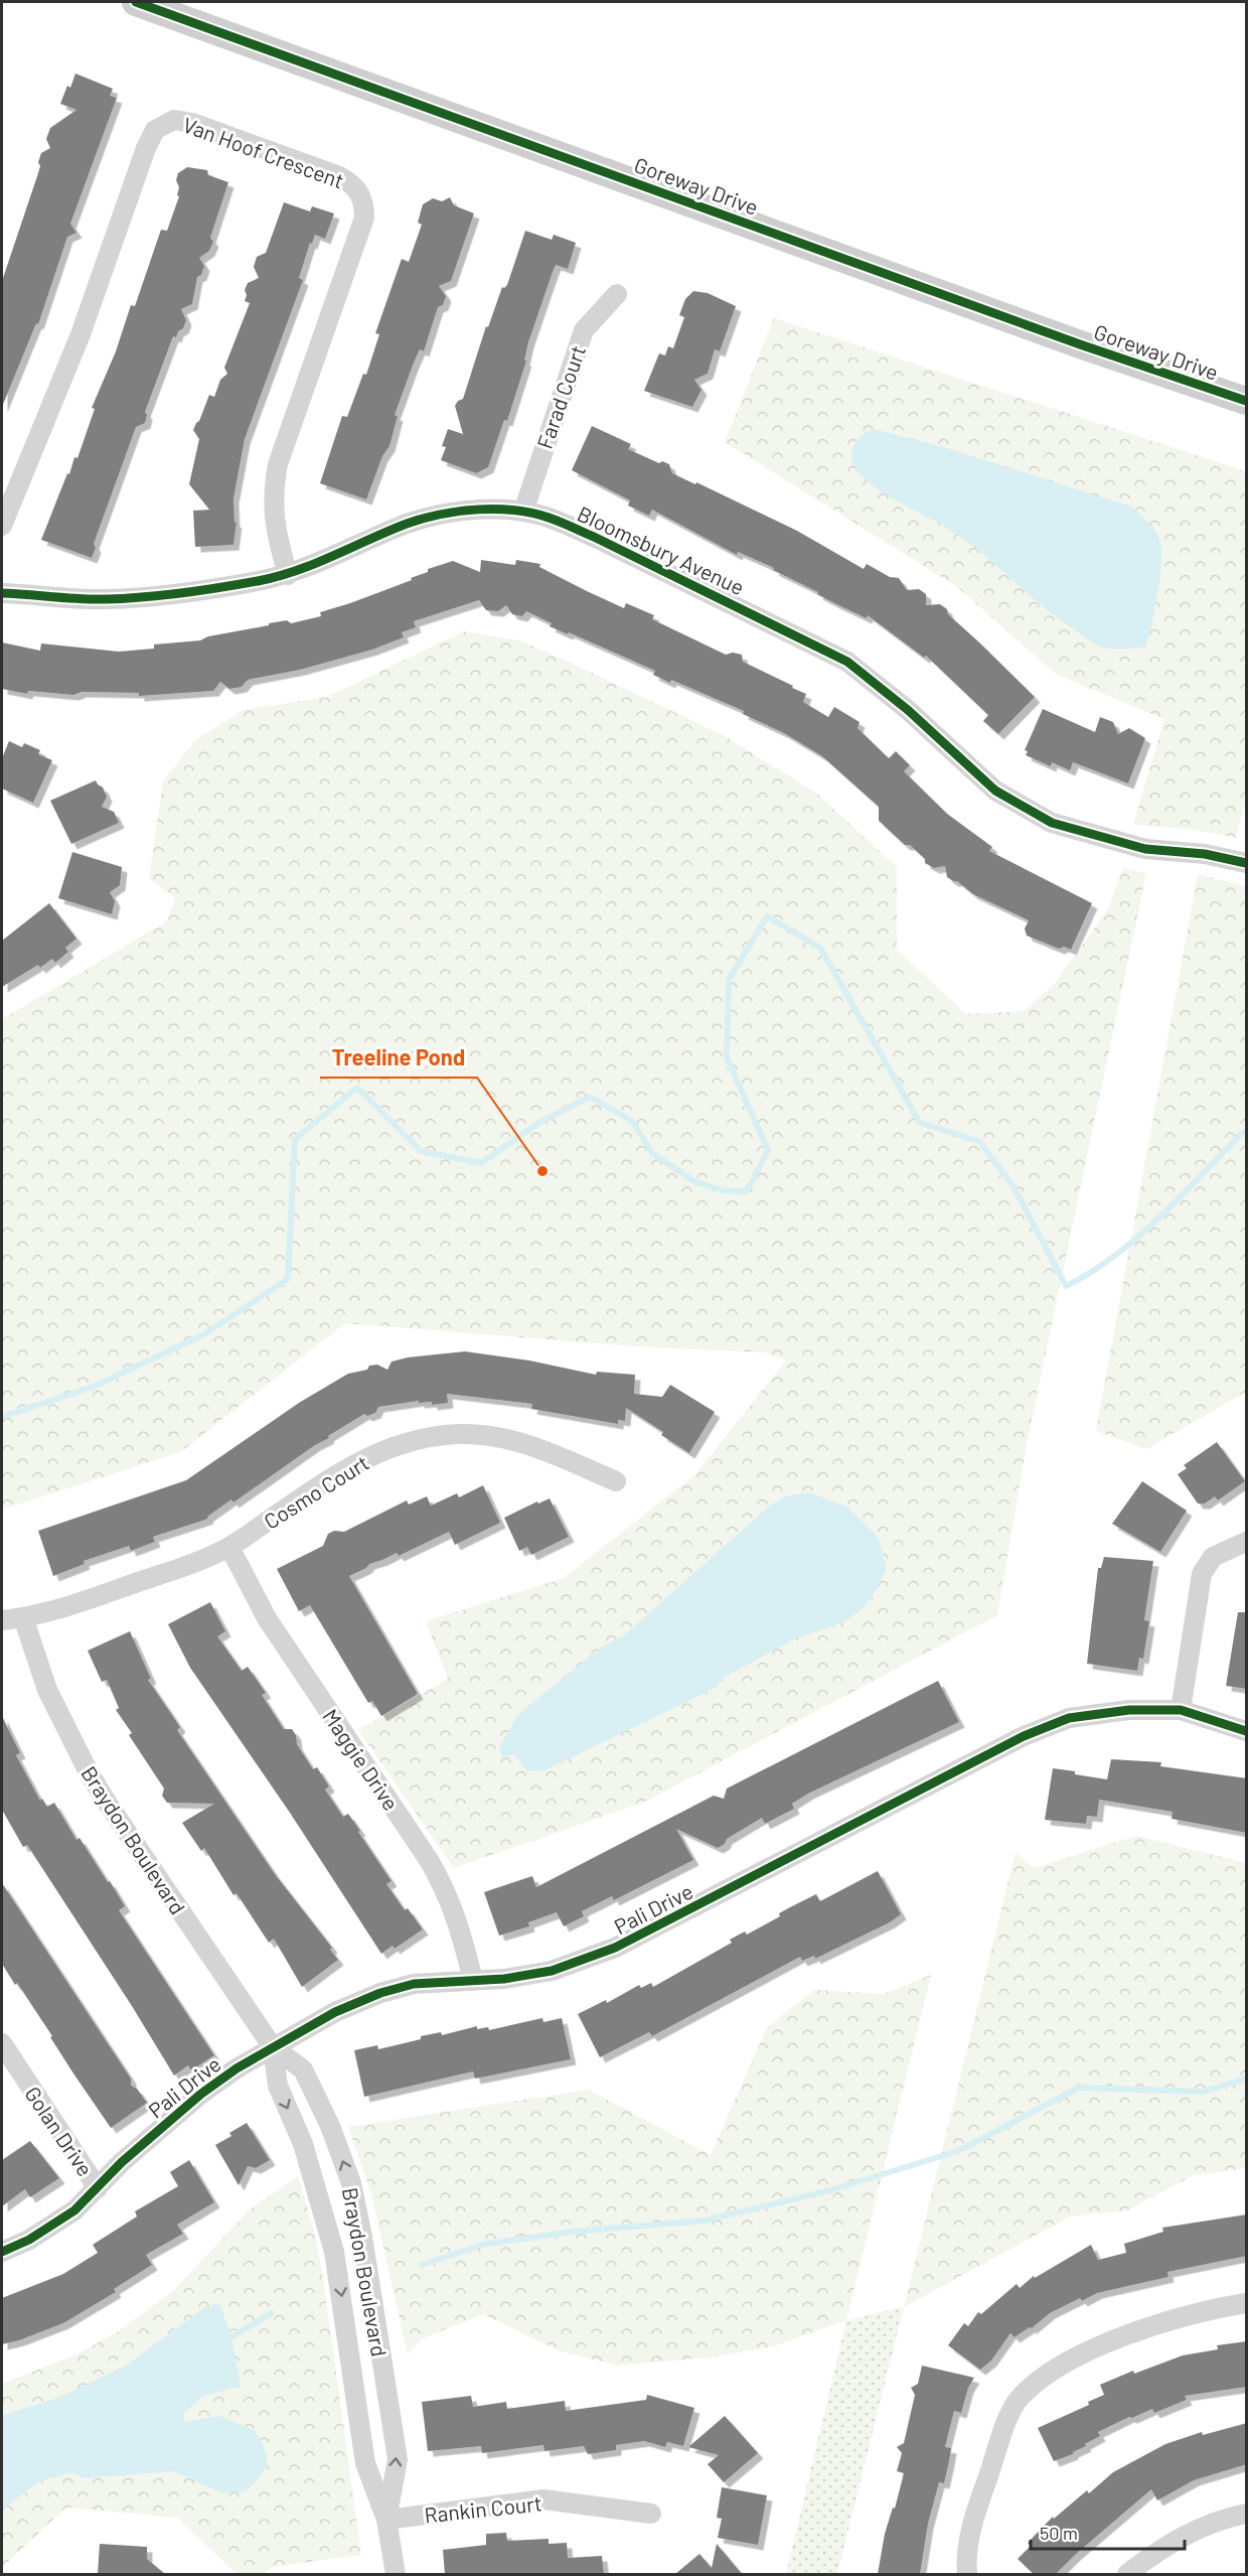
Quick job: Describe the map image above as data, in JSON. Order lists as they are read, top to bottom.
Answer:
{
  "streets": {
    "street": [
      "Van Hoof Crescent",
      "Goreway Drive",
      "Farad Court",
      "Bloomsbury Avenue",
      "Cosmo Court",
      "Maggie Drive",
      "Braydon Boulevard",
      "Pali Drive",
      "Golan Drive",
      "Rankin Court"
    ]
  },
  "crossings": [
    ["Van Hoof Crescent", "Bloomsbury Avenue"],
    ["Farad Court", "Bloomsbury Avenue"],
    ["Cosmo Court", "Maggie Drive"],
    ["Cosmo Court", "Braydon Boulevard"],
    ["Maggie Drive", "Pali Drive"],
    ["Braydon Boulevard", "Pali Drive"],
    ["Braydon Boulevard", "Rankin Court"],
    ["Pali Drive", "Golan Drive"]
  ],
  "places": ["Treeline Pond"],
  "scale_bar": "50 m"
}
